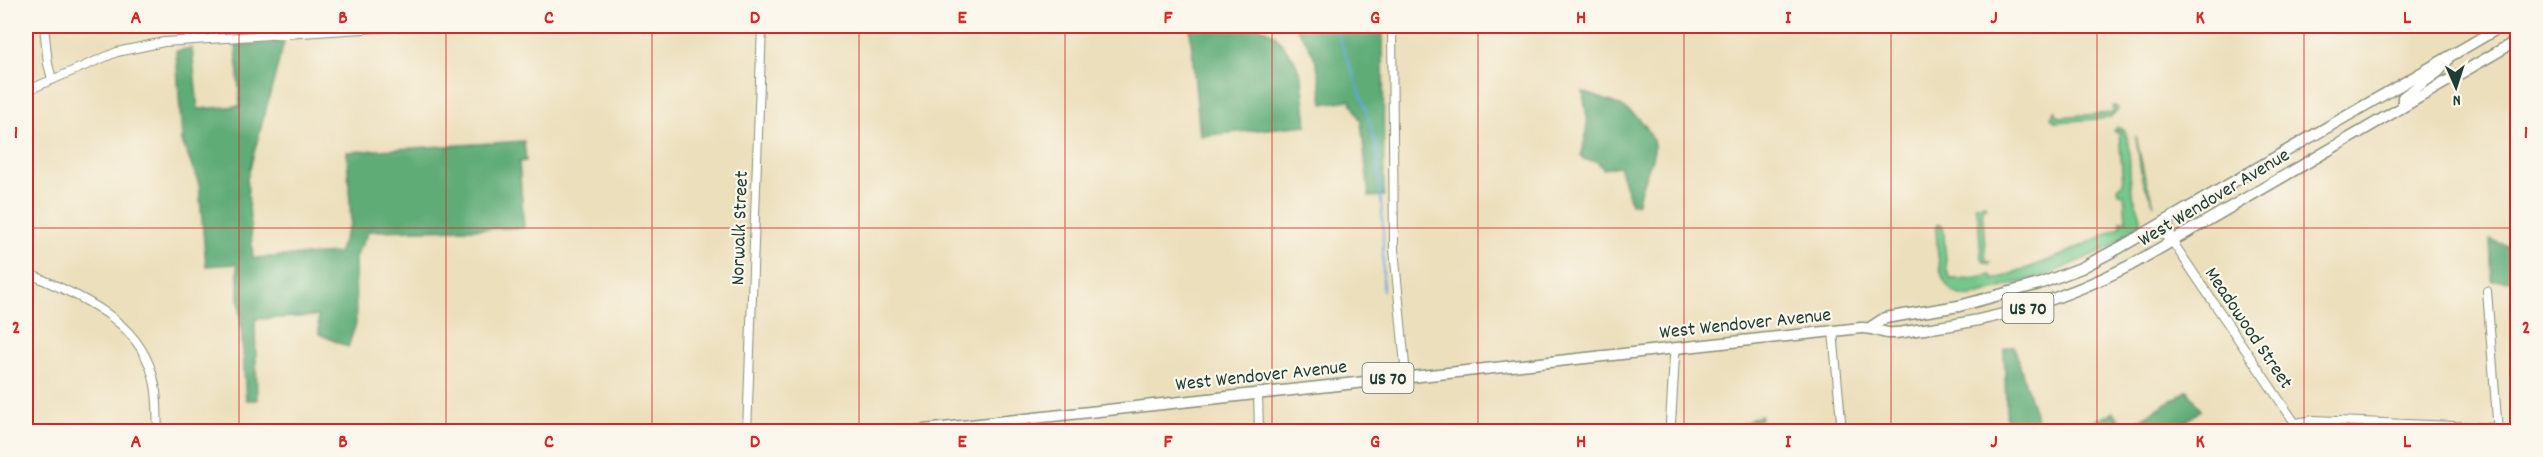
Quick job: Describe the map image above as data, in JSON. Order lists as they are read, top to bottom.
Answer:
{
  "streets": {
    "highway": ["West Wendover Avenue", "US 70"],
    "street": ["Norwalk Street", "Meadowood Street"]
  },
  "crossings": [
    ["West Wendover Avenue", "Meadowood Street"]
  ],
  "north": "bottom",
  "grid": {
    "columns": [
      "A",
      "B",
      "C",
      "D",
      "E",
      "F",
      "G",
      "H",
      "I",
      "J",
      "K",
      "L"
    ],
    "rows": ["1", "2"]
  }
}
